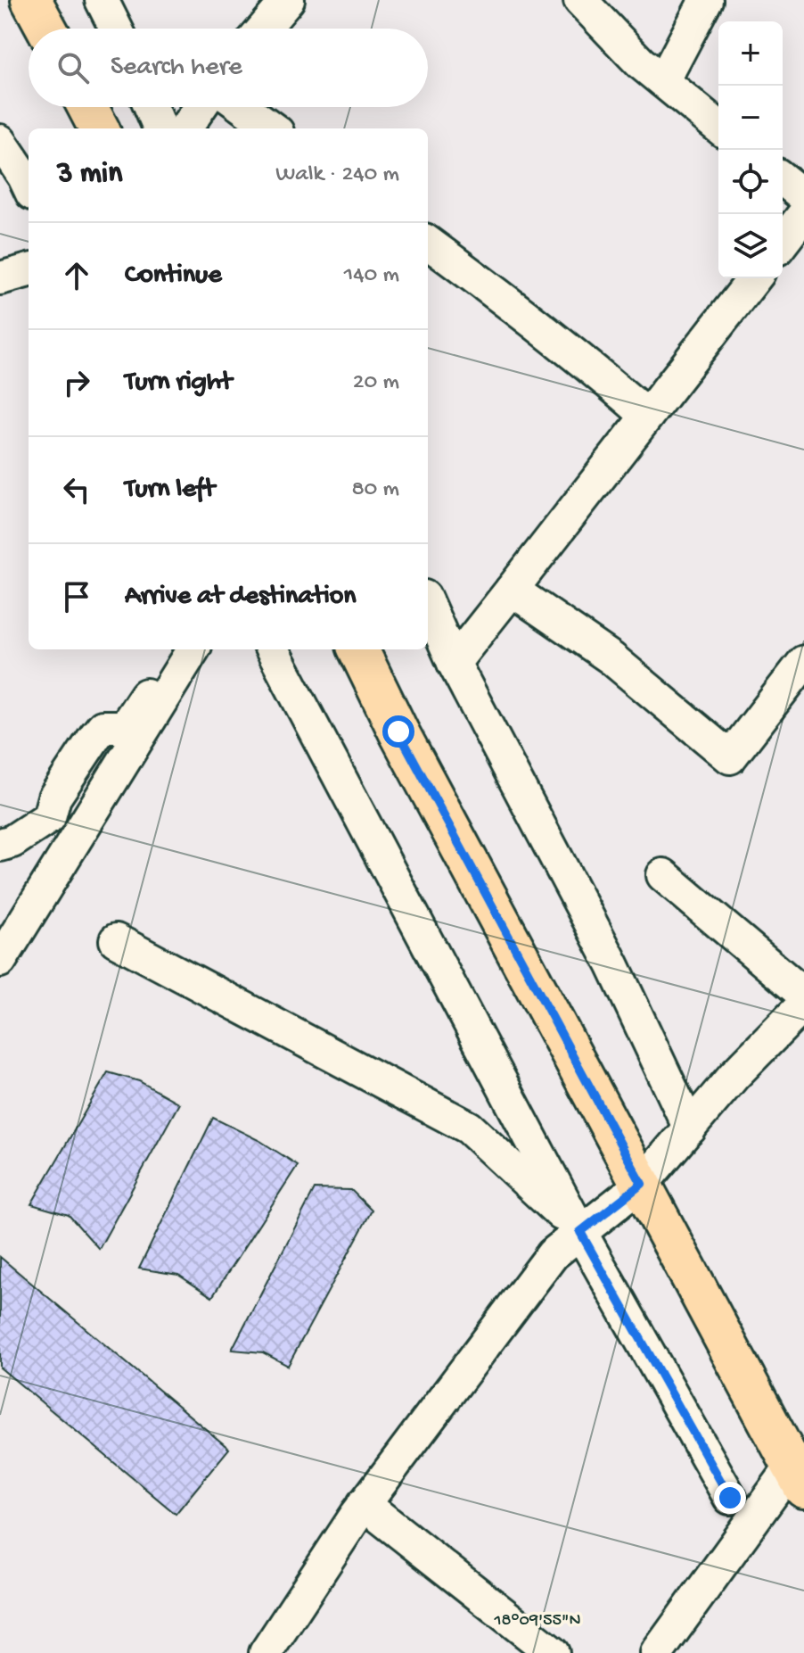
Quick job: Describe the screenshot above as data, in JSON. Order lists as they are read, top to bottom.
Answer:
{
  "page": {
    "map_buttons": ["+", "−"],
    "search": "Search here",
    "heading": ["3 min", "Walk · 240 m"],
    "list": [
      ["Continue", "140 m"],
      ["Turn right", "20 m"],
      ["Turn left", "80 m"],
      "Arrive at destination"
    ]
  },
  "coordinates": ["18°09'55\"N"]
}
